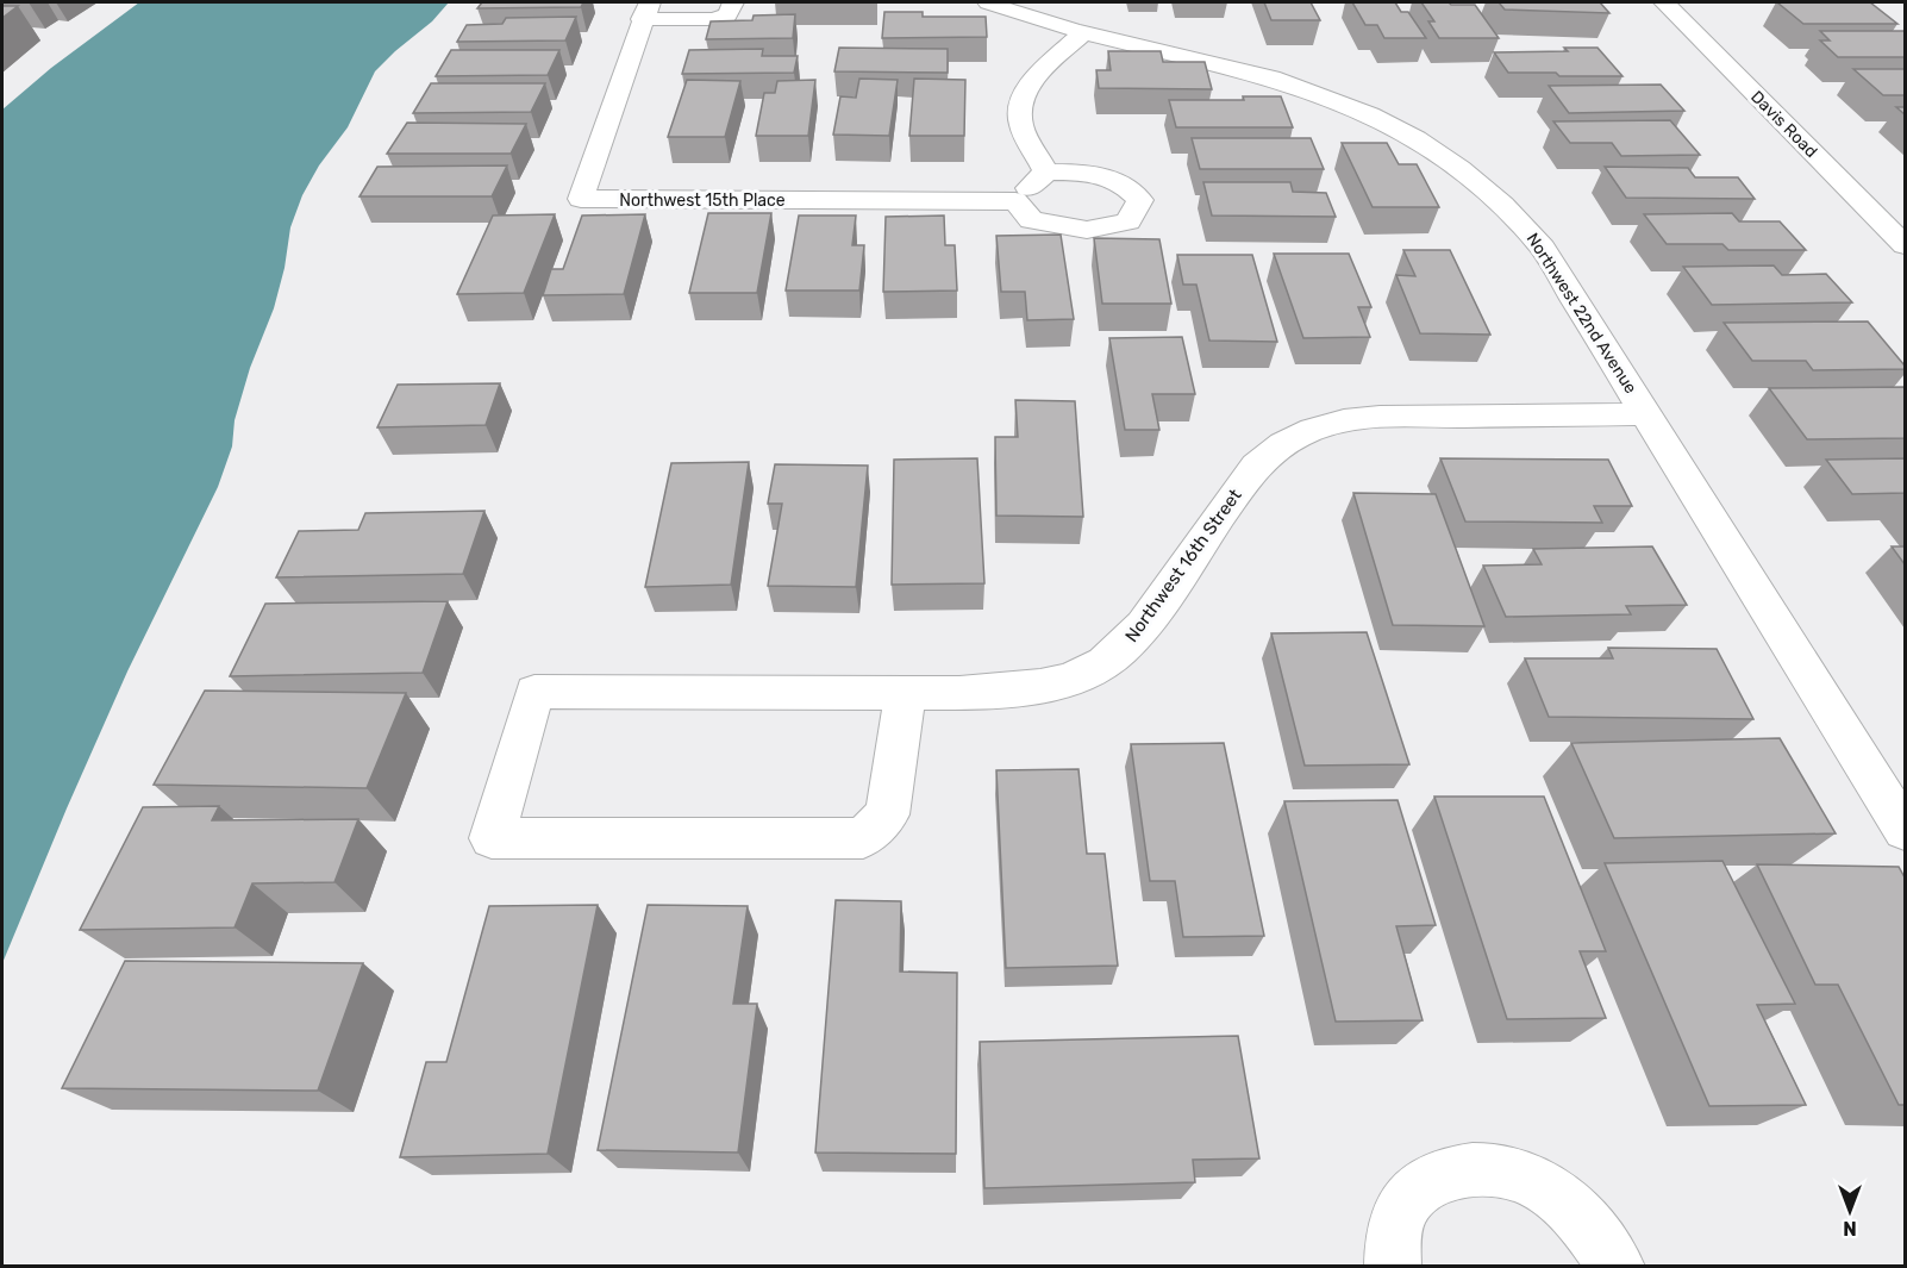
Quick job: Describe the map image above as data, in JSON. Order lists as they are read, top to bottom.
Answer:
{
  "streets": {
    "street": [
      "Davis Road",
      "Northwest 15th Place",
      "Northwest 22nd Avenue",
      "Northwest 16th Street"
    ]
  },
  "crossings": [
    ["Northwest 22nd Avenue", "Northwest 16th Street"]
  ],
  "north": "bottom"
}
